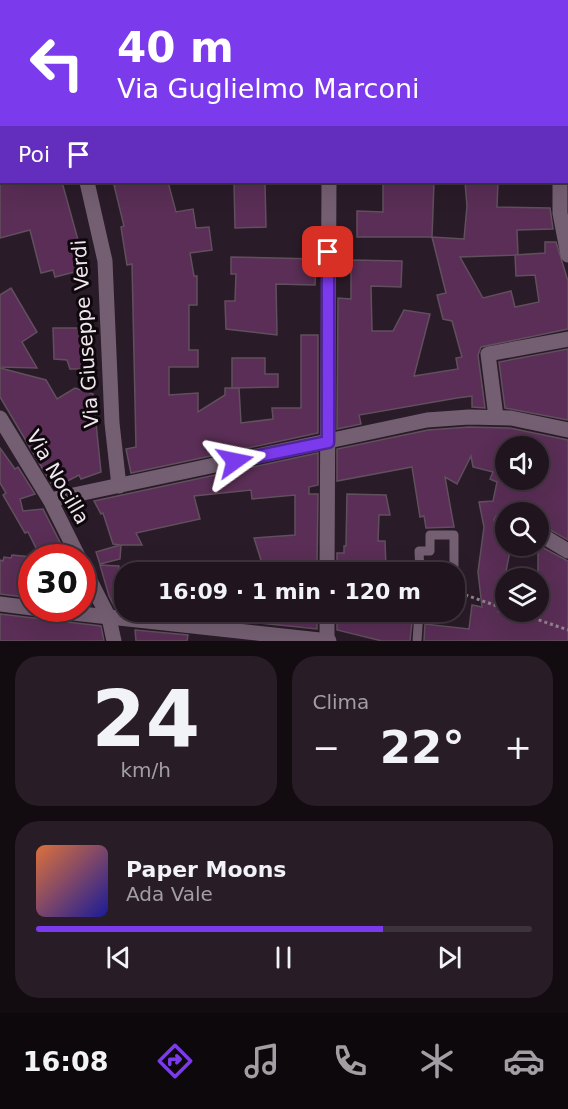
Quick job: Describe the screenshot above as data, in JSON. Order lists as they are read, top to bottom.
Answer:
{
  "streets": {
    "street": ["Via Giuseppe Verdi", "Via Nocilla"]
  },
  "page": {
    "turn": ["40 m", "Via Guglielmo Marconi"],
    "then": "Poi",
    "limit": "30",
    "trip": "16:09 · 1 min · 120 m",
    "tile": [
      ["24", "km/h"],
      "Clima"
    ],
    "heat": ["−", "22°", "+"],
    "song": ["Paper Moons", "Ada Vale"],
    "tabs": "16:08"
  }
}
